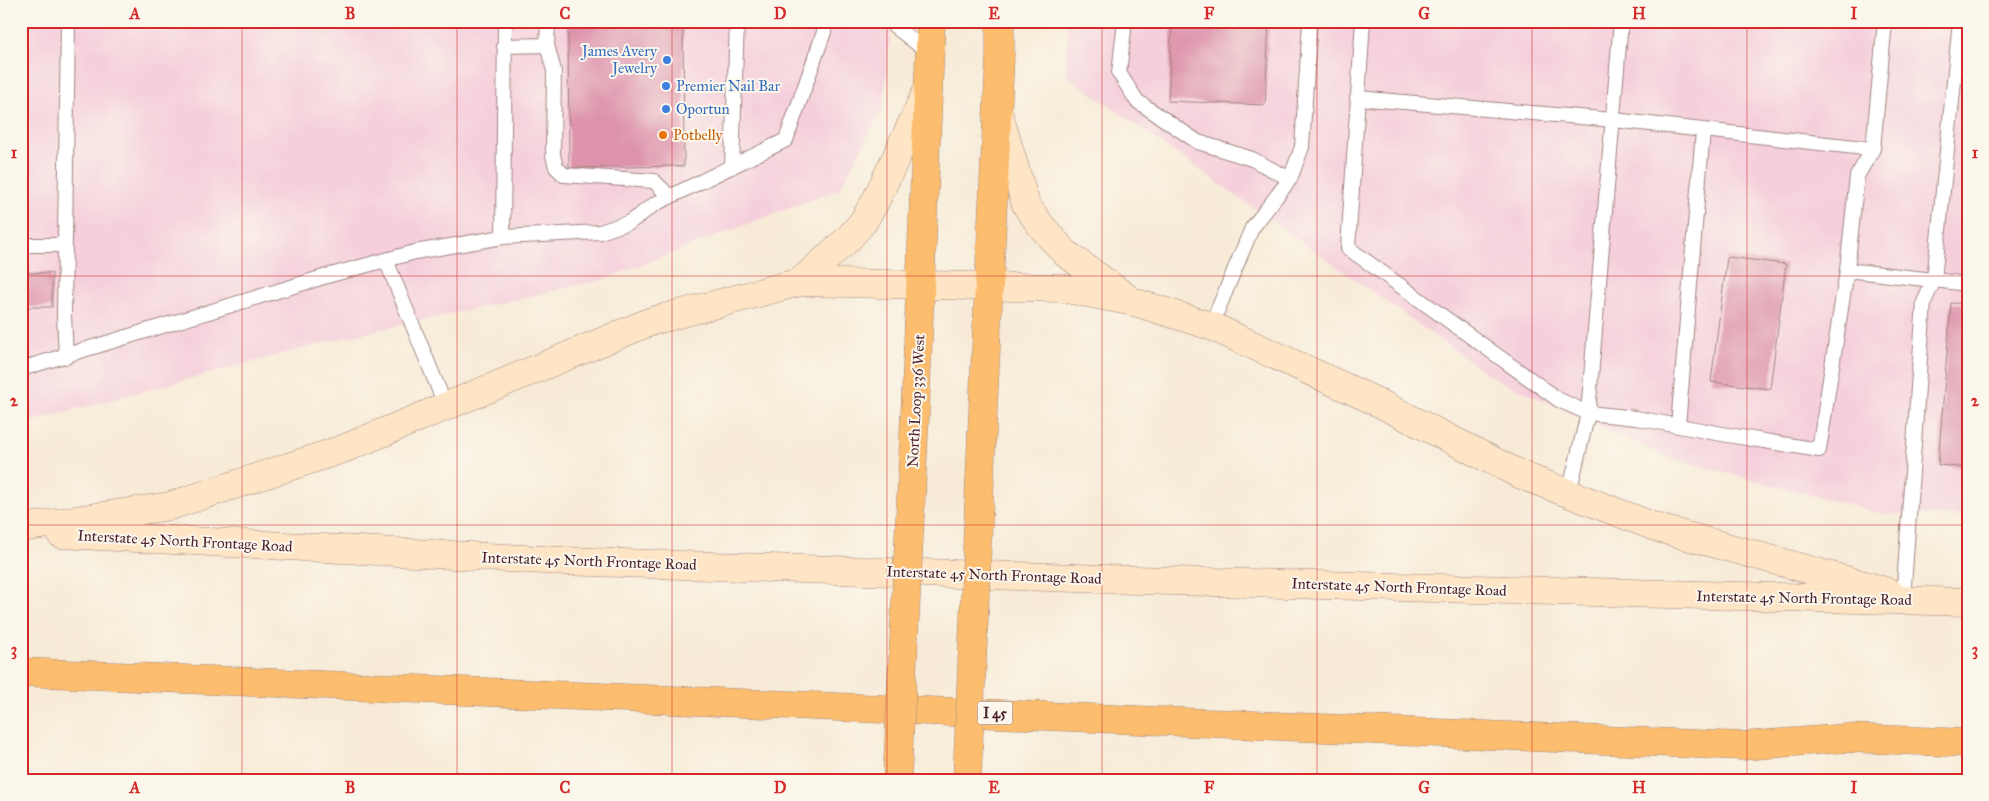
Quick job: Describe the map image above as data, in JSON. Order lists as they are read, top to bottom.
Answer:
{
  "streets": {
    "main road": ["North Loop 336 West", "Interstate 45 North Frontage Road", "I 45"]
  },
  "places": [
    "James Avery Jewelry",
    "Premier Nail Bar",
    "Oportun",
    "Potbelly"
  ],
  "grid": {
    "columns": [
      "A",
      "B",
      "C",
      "D",
      "E",
      "F",
      "G",
      "H",
      "I"
    ],
    "rows": ["1", "2", "3"]
  }
}
